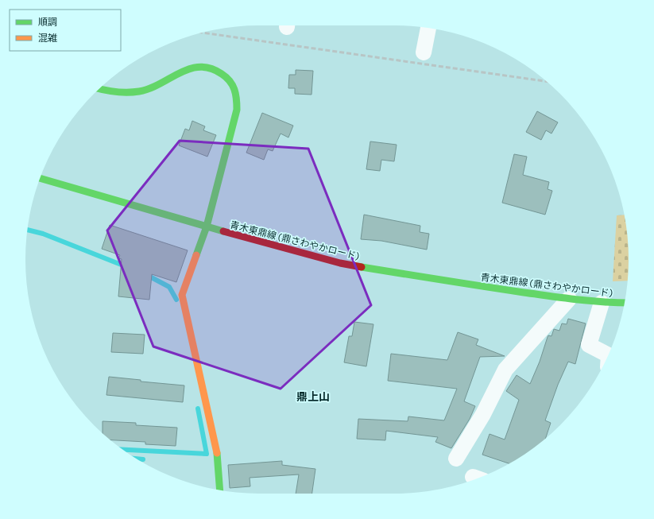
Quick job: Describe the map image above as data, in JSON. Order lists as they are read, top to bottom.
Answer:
{
  "streets": {
    "main road": ["青木東鼎線 (鼎さわやかロード)"]
  },
  "districts": ["鼎上山"],
  "legend": ["順調", "混雑"]
}
